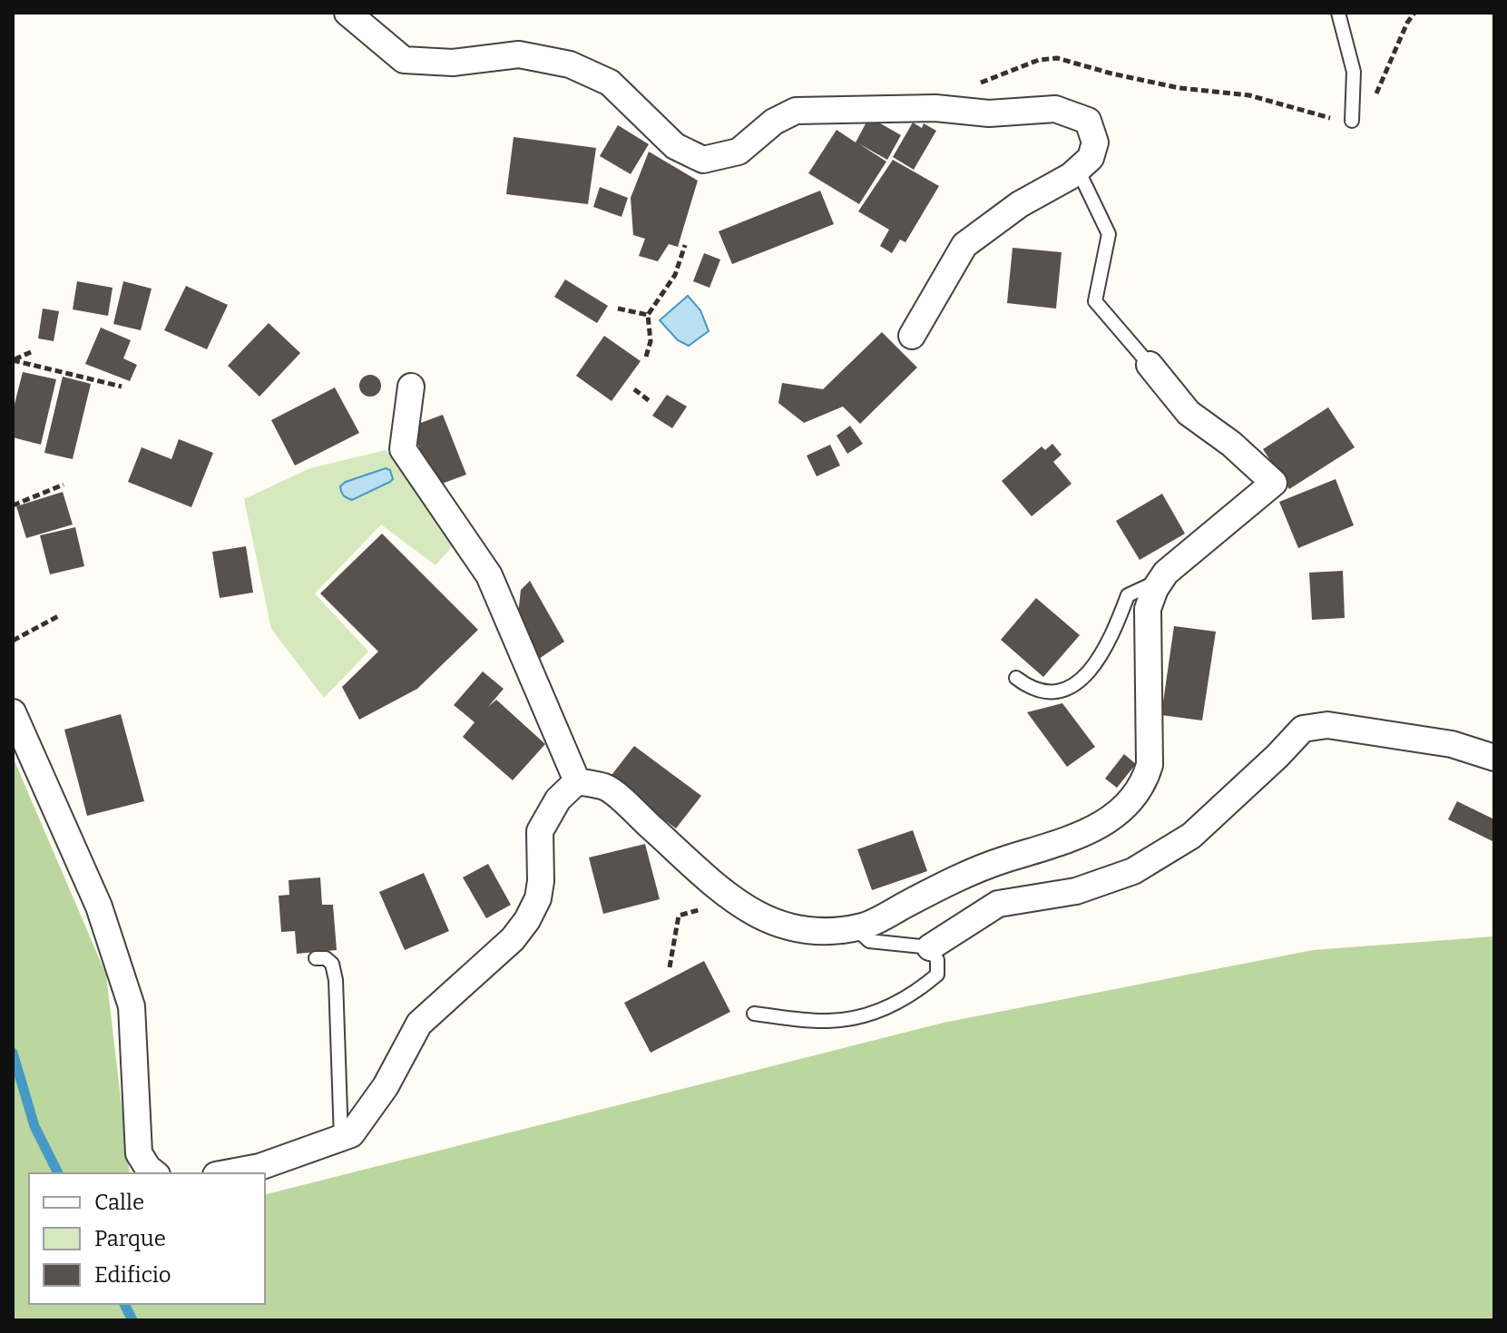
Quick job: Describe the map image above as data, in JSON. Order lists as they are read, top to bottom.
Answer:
{
  "legend": ["Calle", "Parque", "Edificio"]
}
